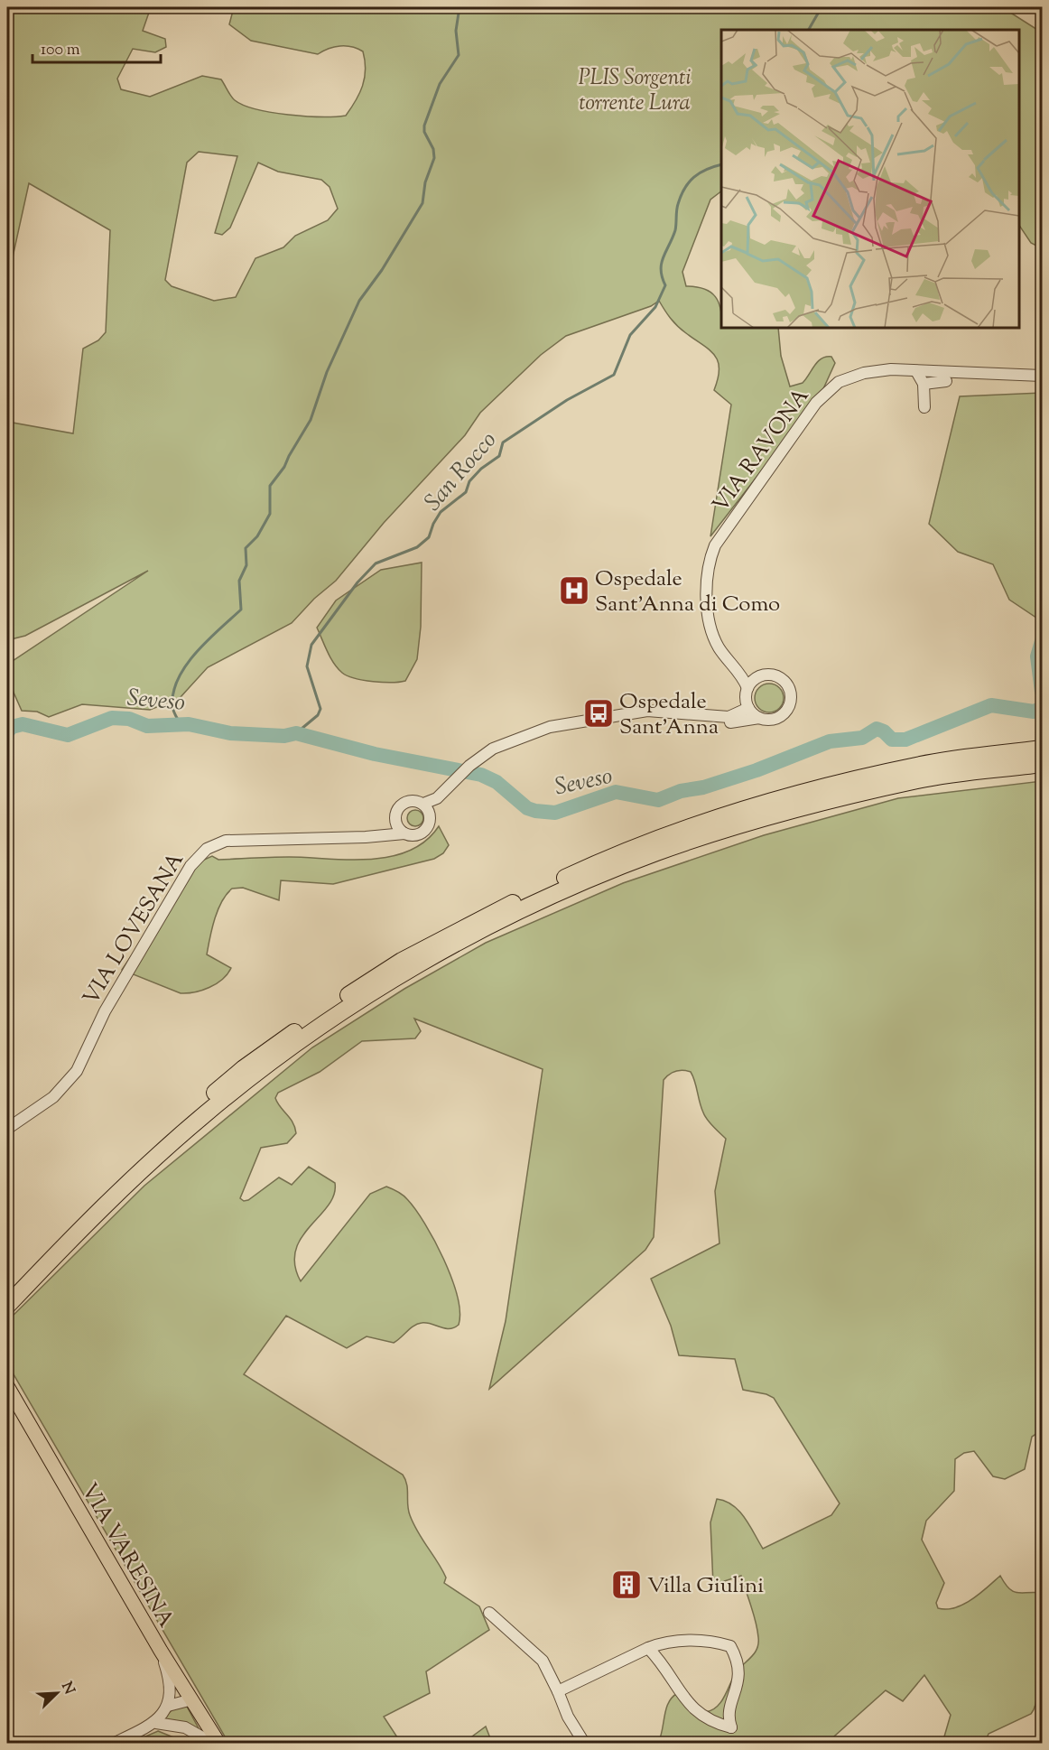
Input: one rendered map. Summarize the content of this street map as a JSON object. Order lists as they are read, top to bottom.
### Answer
{
  "streets": {
    "main road": ["VIA VARESINA"],
    "street": ["VIA RAVONA", "VIA LOVESANA"]
  },
  "water": ["San Rocco", "Seveso"],
  "parks": ["PLIS Sorgenti torrente Lura"],
  "places": {
    "hospital": ["Ospedale Sant'Anna di Como"],
    "bus stop": ["Ospedale Sant'Anna"],
    "building": ["Villa Giulini"]
  },
  "scale_bar": "100 m",
  "north": "top right"
}
